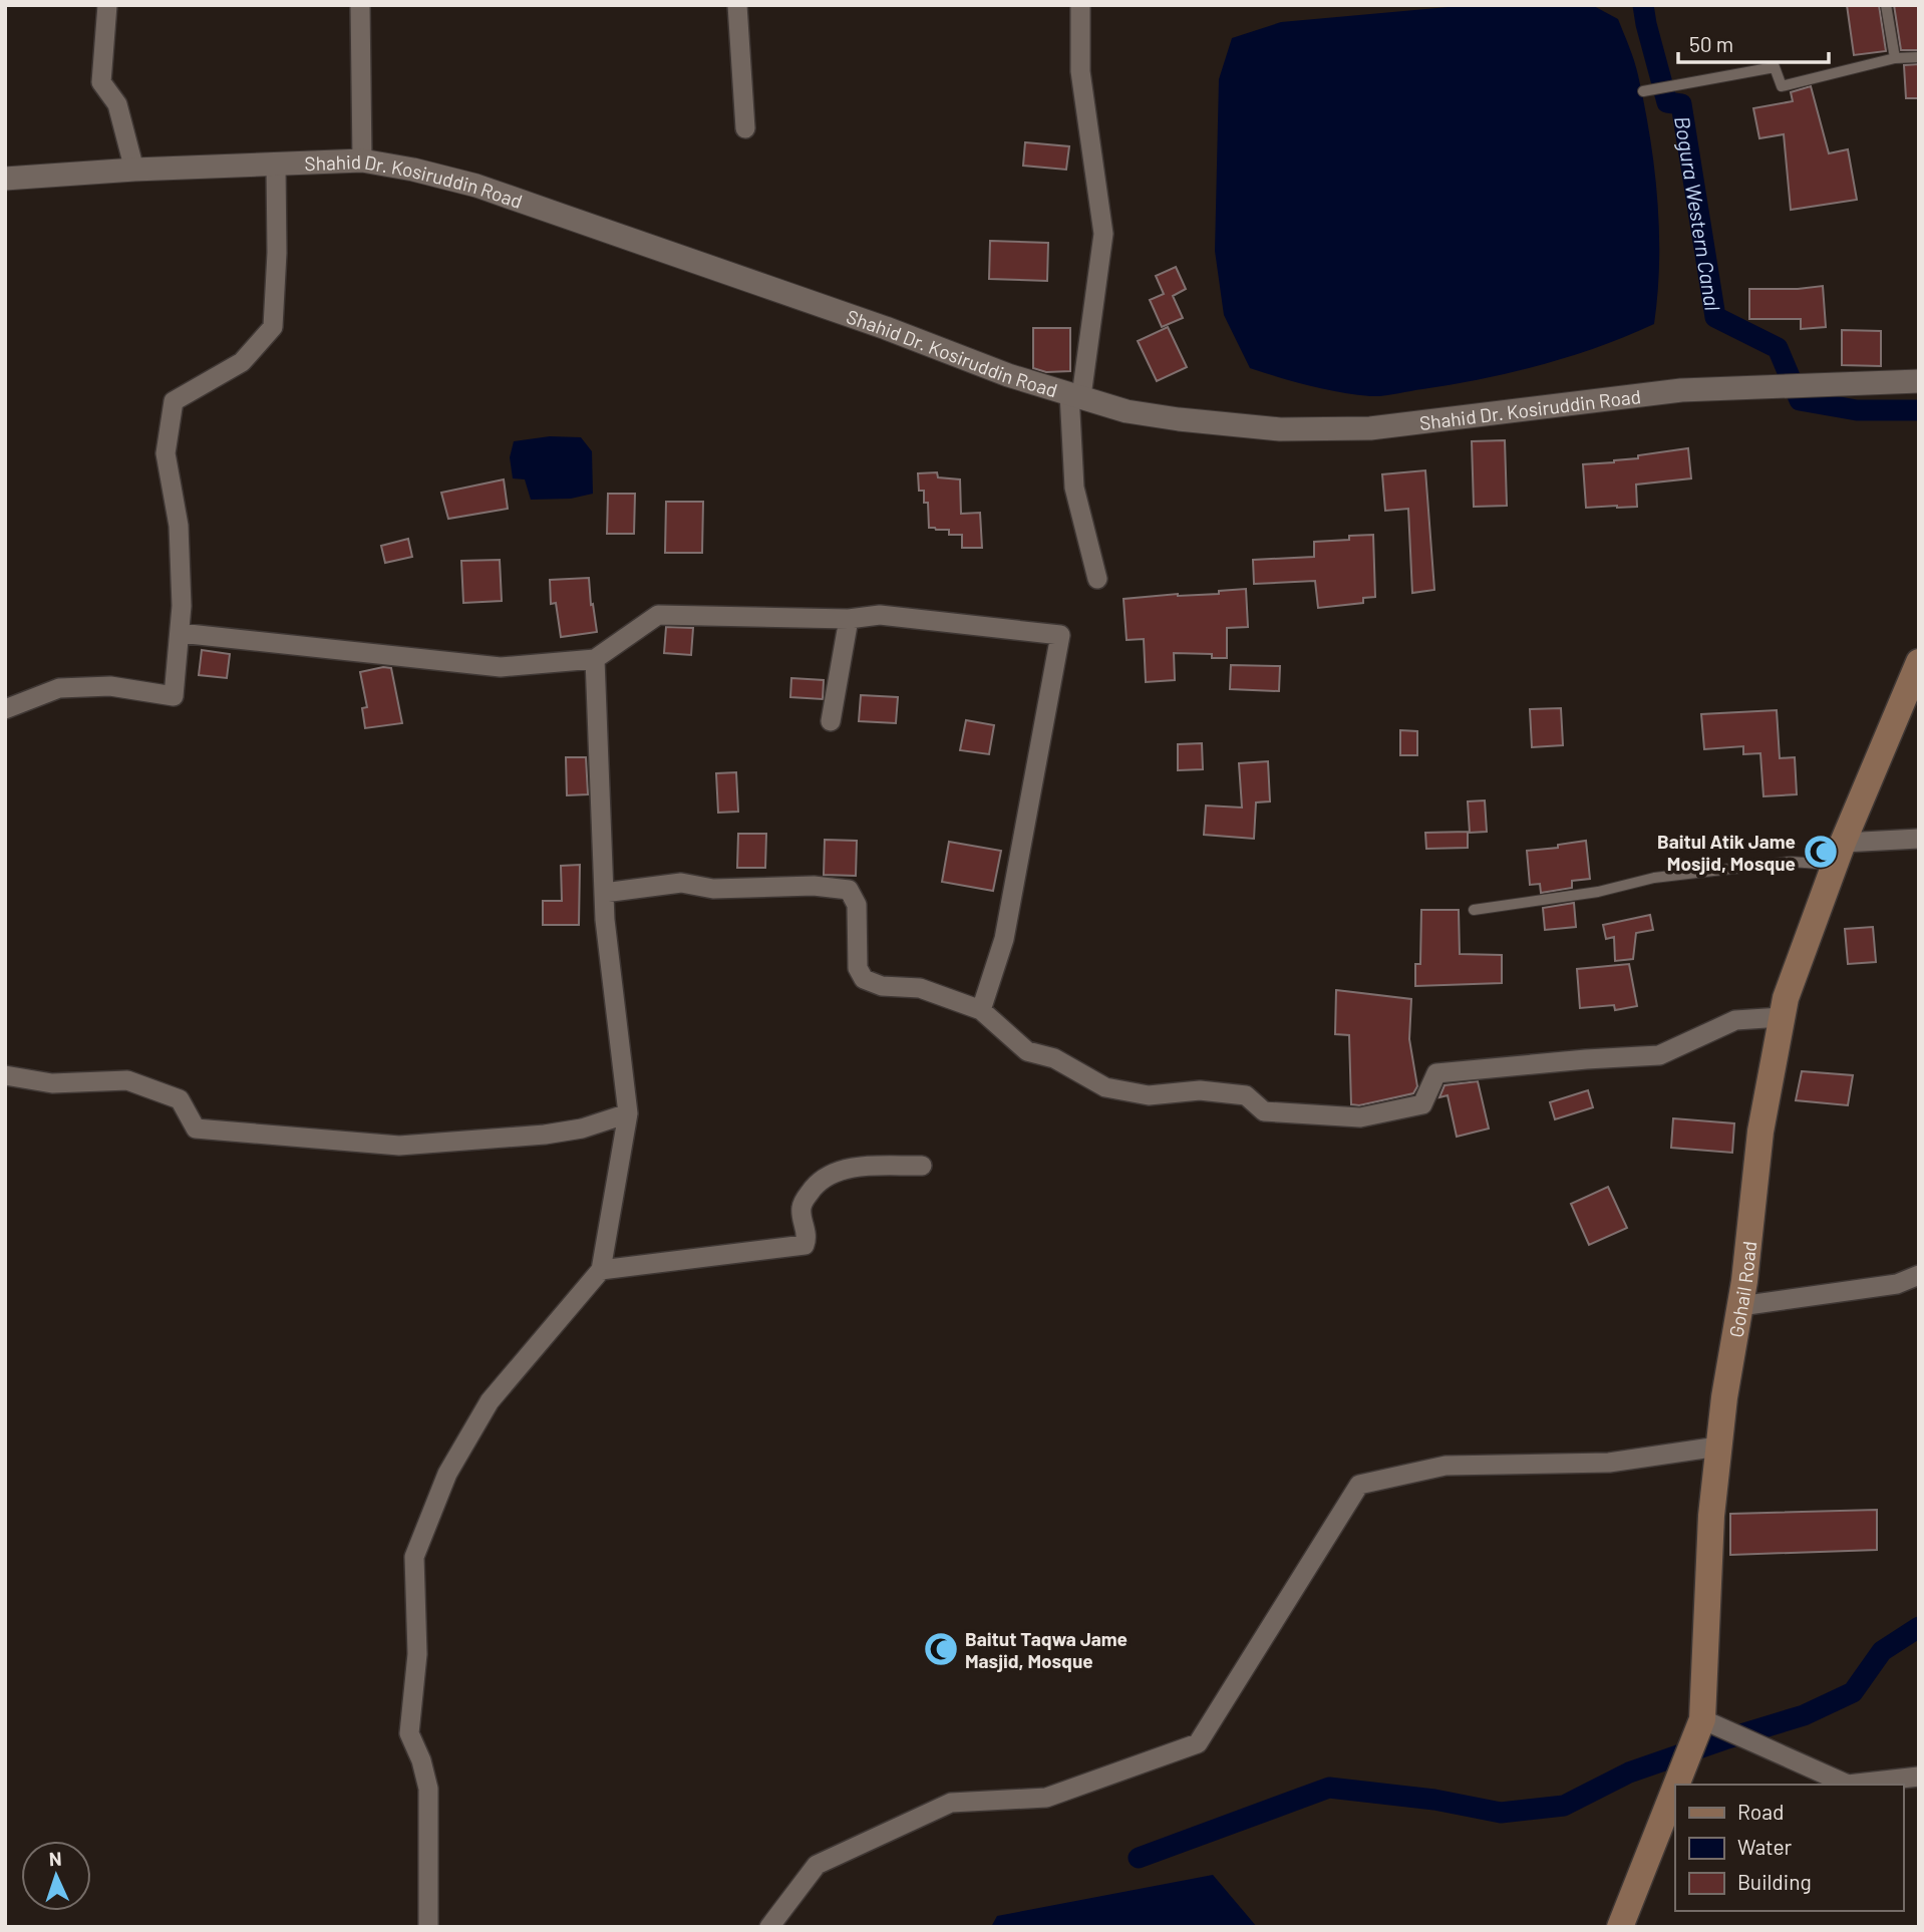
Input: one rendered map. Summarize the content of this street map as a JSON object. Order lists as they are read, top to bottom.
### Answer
{
  "streets": {
    "main road": ["Gohail Road"],
    "street": ["Shahid Dr. Kosiruddin Road"]
  },
  "water": ["Bogura Western Canal"],
  "places": {
    "mosque": ["Baitul Atik Jame Mosjid, Mosque", "Baitut Taqwa Jame Masjid, Mosque"]
  },
  "legend": ["Road", "Water", "Building"],
  "scale_bar": "50 m",
  "north": "top"
}
